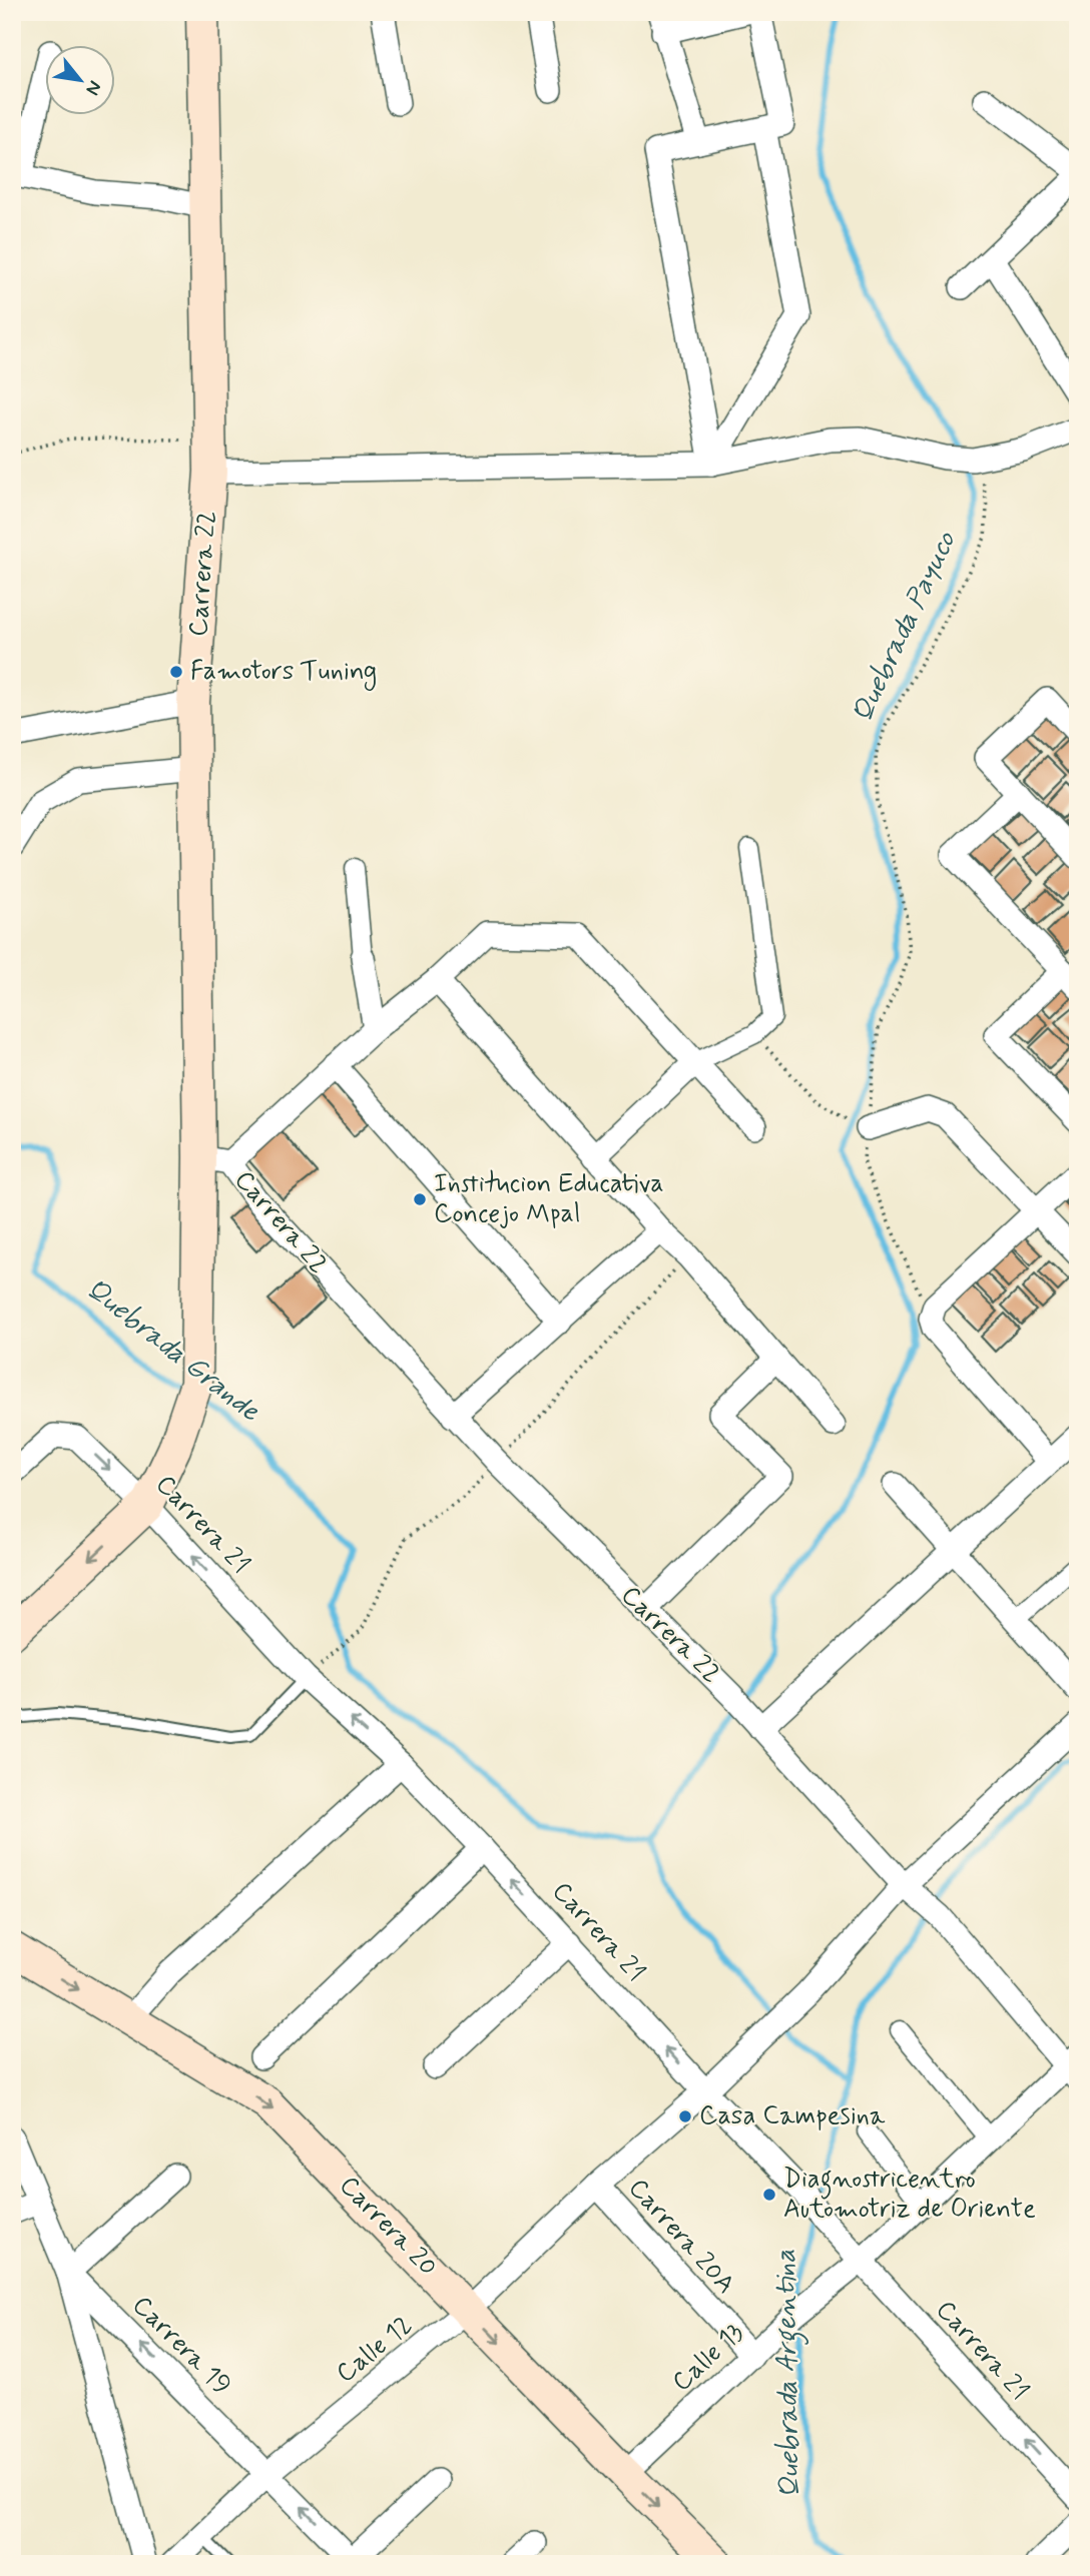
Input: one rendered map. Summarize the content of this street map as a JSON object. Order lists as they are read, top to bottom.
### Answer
{
  "streets": {
    "main road": ["Carrera 22", "Carrera 20"],
    "street": [
      "Carrera 21",
      "Carrera 20A",
      "Carrera 19",
      "Calle 12",
      "Calle 13"
    ]
  },
  "crossings": [
    ["Carrera 22", "Calle 12"],
    ["Carrera 22", "Calle 13"],
    ["Carrera 21", "Calle 12"],
    ["Carrera 21", "Calle 13"],
    ["Carrera 20", "Calle 12"],
    ["Carrera 20", "Calle 13"],
    ["Carrera 20A", "Calle 12"],
    ["Carrera 20A", "Calle 13"],
    ["Carrera 19", "Calle 12"]
  ],
  "one_way": ["Carrera 20", "Carrera 19"],
  "water": ["Quebrada Payuco", "Quebrada Grande", "Quebrada Argentina"],
  "places": [
    "Famotors Tuning",
    "Institucion Educativa Concejo Mpal",
    "Casa Campesina",
    "Diagnostricentro Automotriz de Oriente"
  ],
  "north": "bottom right"
}
